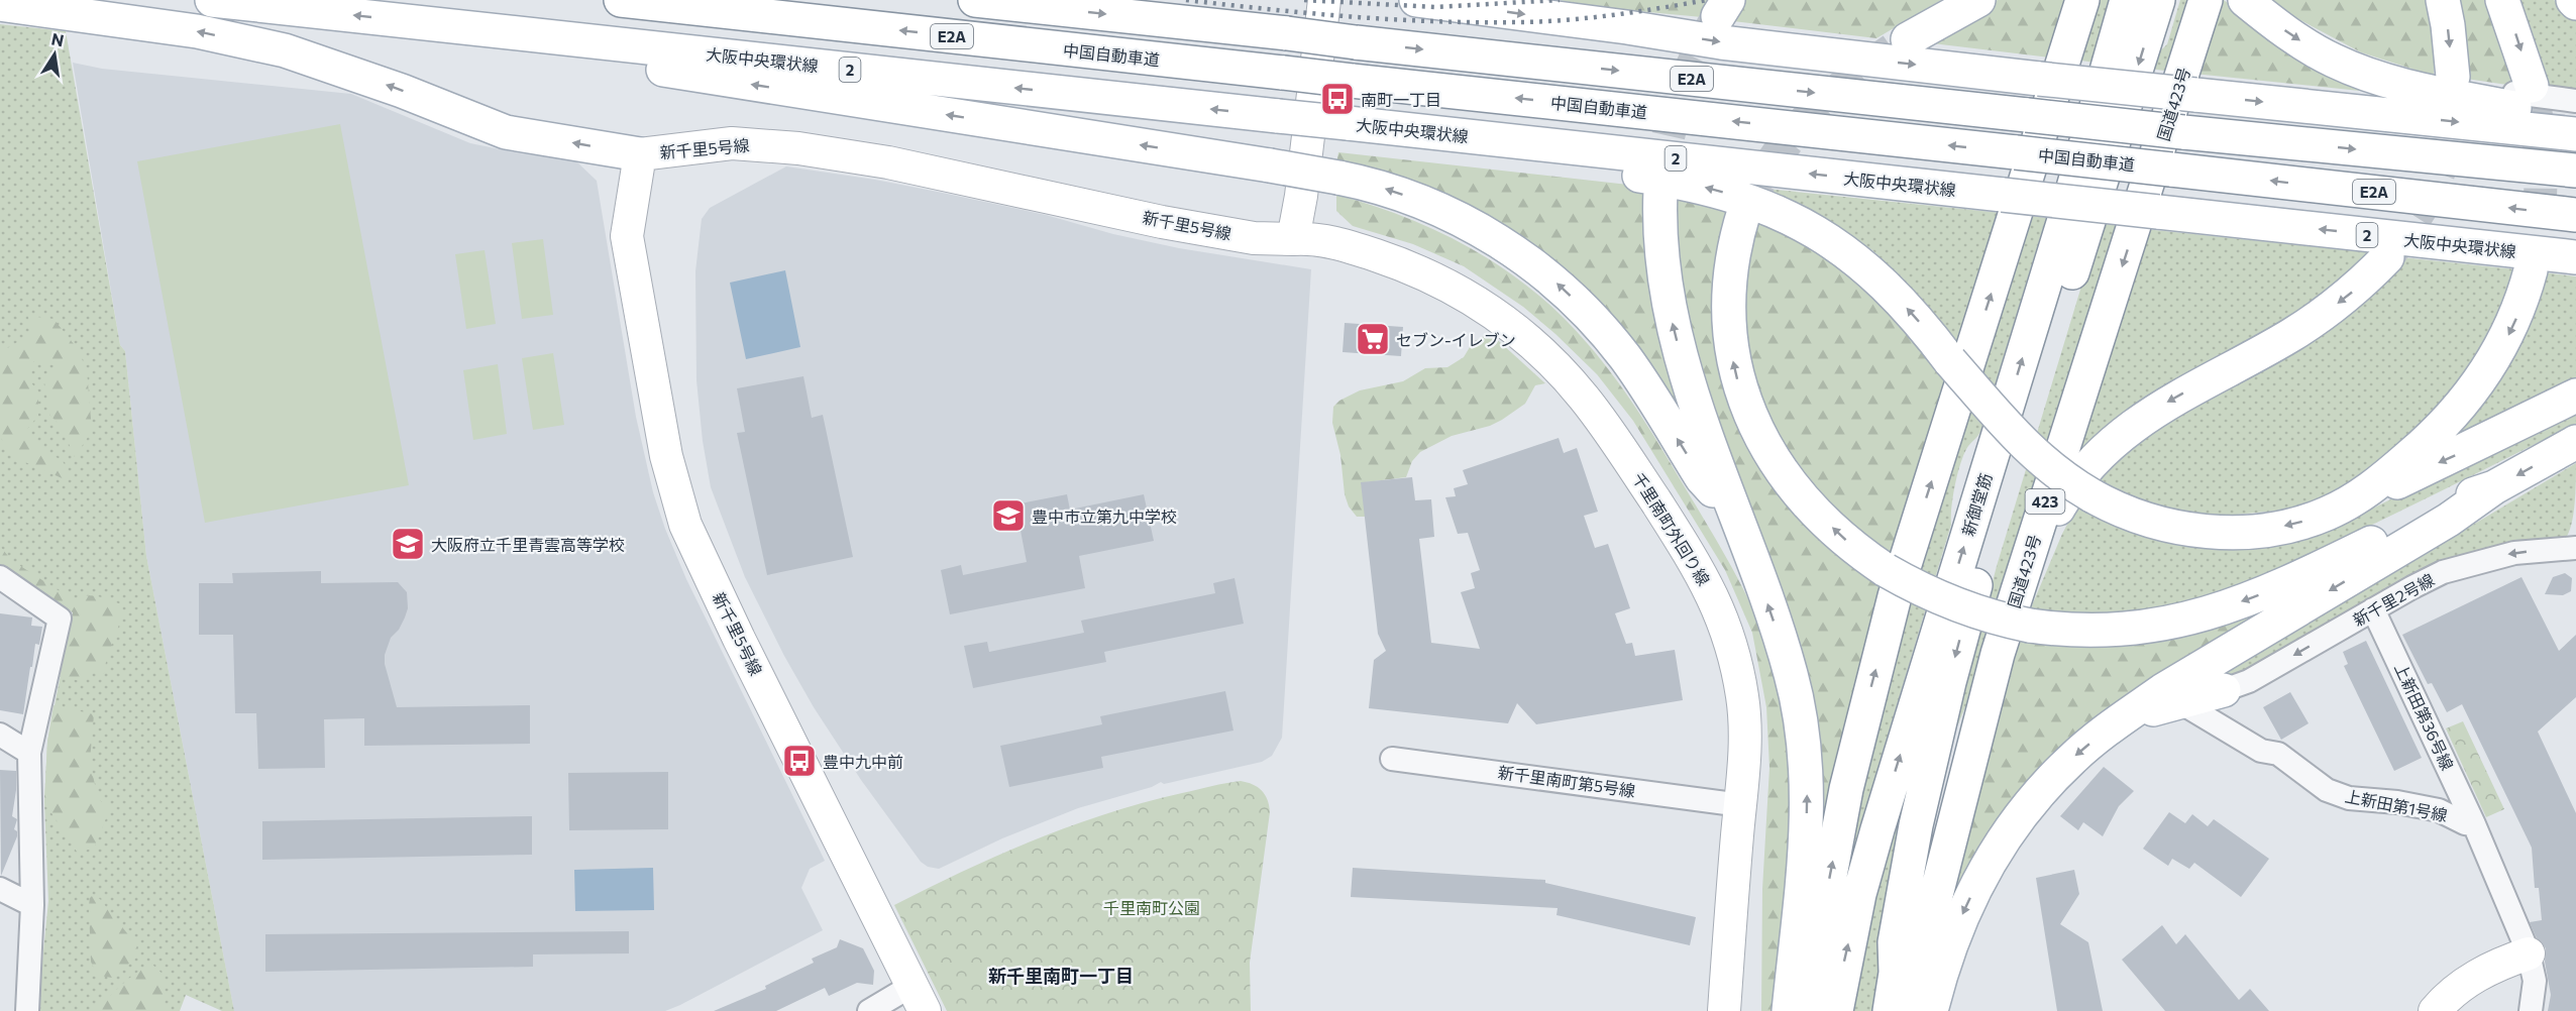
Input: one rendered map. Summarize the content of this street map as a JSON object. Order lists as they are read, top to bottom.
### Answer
{
  "streets": {
    "main road": [
      "E2A",
      "中国自動車道",
      "大阪中央環状線",
      "2",
      "国道423号",
      "423",
      "新御堂筋"
    ],
    "street": [
      "新千里5号線",
      "千里南町外回り線",
      "新千里2号線",
      "上新田第36号線",
      "新千里南町第5号線",
      "上新田第1号線"
    ]
  },
  "crossings": [
    ["新千里5号線", "千里南町外回り線"],
    ["千里南町外回り線", "新千里南町第5号線"],
    ["新千里2号線", "上新田第36号線"],
    ["上新田第36号線", "上新田第1号線"]
  ],
  "one_way": ["新千里2号線"],
  "districts": ["新千里南町一丁目"],
  "parks": ["千里南町公園"],
  "places": {
    "bus stop": ["南町一丁目", "豊中九中前"],
    "supermarket": ["セブン-イレブン"],
    "school or university": ["豊中市立第九中学校", "大阪府立千里青雲高等学校"]
  },
  "north": "top"
}
